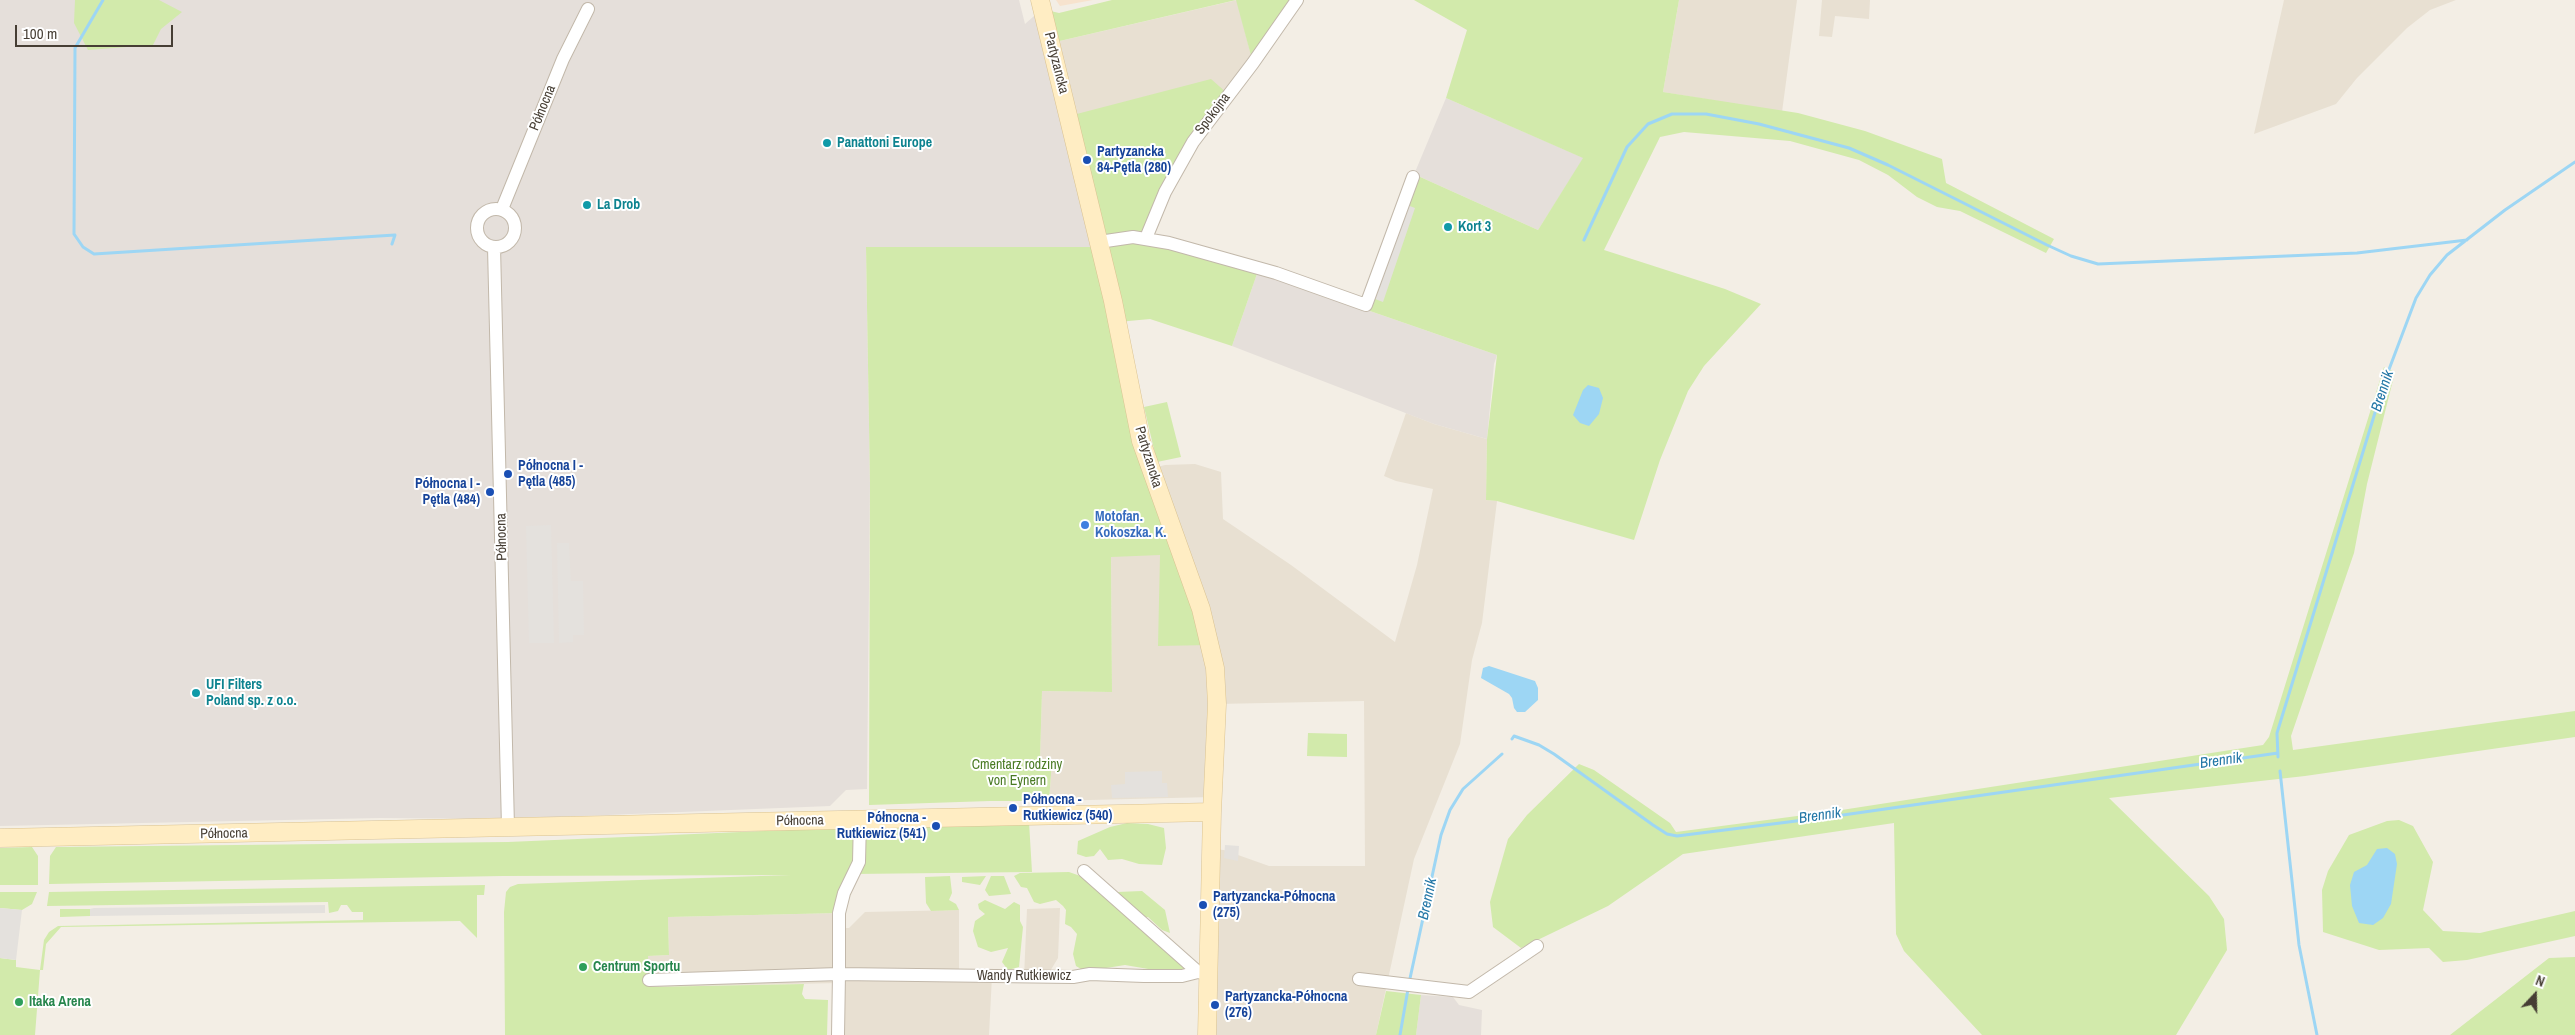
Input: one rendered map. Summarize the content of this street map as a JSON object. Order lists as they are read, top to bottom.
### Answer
{
  "streets": {
    "street": [
      "Partyzancka",
      "Północna",
      "Spokojna",
      "Wandy Rutkiewicz"
    ]
  },
  "crossings": [
    ["Partyzancka", "Północna"],
    ["Partyzancka", "Wandy Rutkiewicz"]
  ],
  "water": ["Brennik"],
  "parks": ["Cmentarz rodziny von Eynern"],
  "places": [
    "Panattoni Europe",
    "Partyzancka 84-Pętla (280)",
    "La Drob",
    "Kort 3",
    "Północna I - Pętla (485)",
    "Północna I - Pętla (484)",
    "Motofan. Kokoszka. K.",
    "UFI Filters Poland sp. z o.o.",
    "Północna - Rutkiewicz (540)",
    "Północna - Rutkiewicz (541)",
    "Partyzancka-Północna (275)",
    "Centrum Sportu",
    "Itaka Arena",
    "Partyzancka-Północna (276)"
  ],
  "scale_bar": "100 m",
  "north": "top"
}
